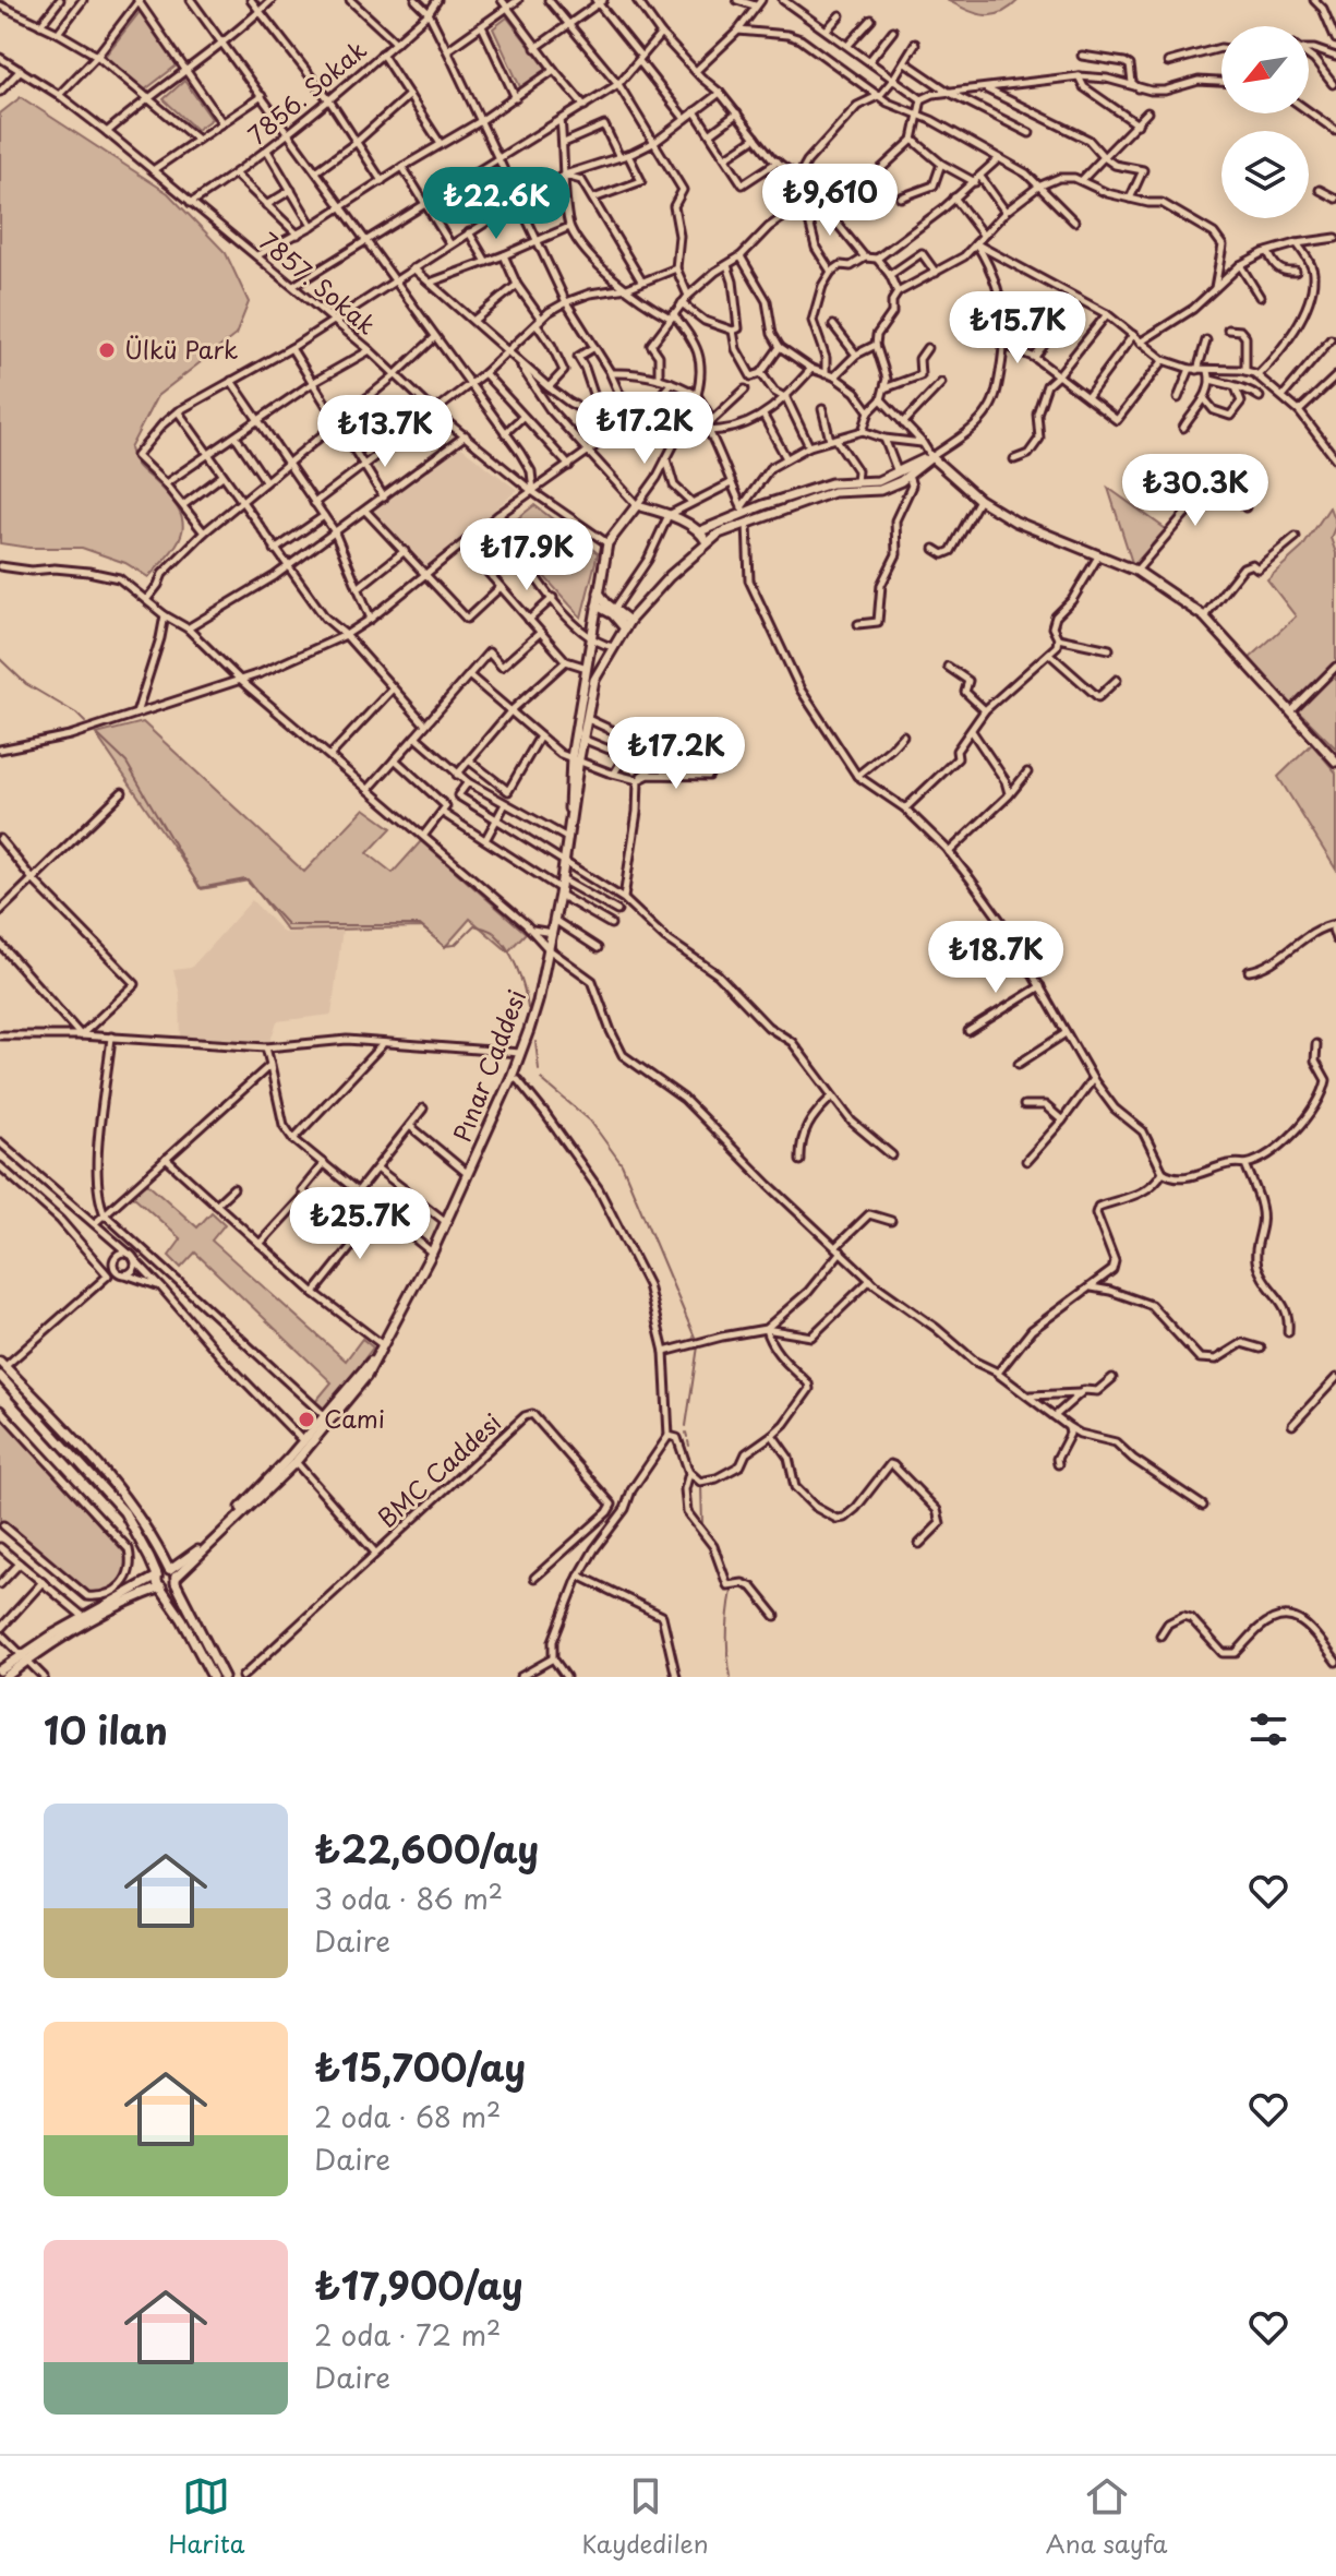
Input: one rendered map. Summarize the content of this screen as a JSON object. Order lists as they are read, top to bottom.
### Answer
{
  "streets": {
    "main road": ["Pınar Caddesi"],
    "street": ["7856. Sokak", "7857. Sokak", "BMC Caddesi"]
  },
  "crossings": [
    ["7856. Sokak", "7857. Sokak"],
    ["7857. Sokak", "Pınar Caddesi"]
  ],
  "places": ["Ülkü Park", "Cami"],
  "north": "bottom left",
  "page": {
    "price": [
      "₺9,610",
      "₺22.6K",
      "₺15.7K",
      "₺17.2K",
      "₺13.7K",
      "₺30.3K",
      "₺17.9K",
      "₺17.2K",
      "₺18.7K",
      "₺25.7K"
    ],
    "heading": "10 ilan",
    "list": [
      {
        "name": "₺22,600/ay",
        "note": "3 oda · 86 m² · Daire"
      },
      {
        "name": "₺15,700/ay",
        "note": "2 oda · 68 m² · Daire"
      },
      {
        "name": "₺17,900/ay",
        "note": "2 oda · 72 m² · Daire"
      }
    ],
    "tabs": ["Harita", "Kaydedilen", "Ana sayfa"]
  }
}
